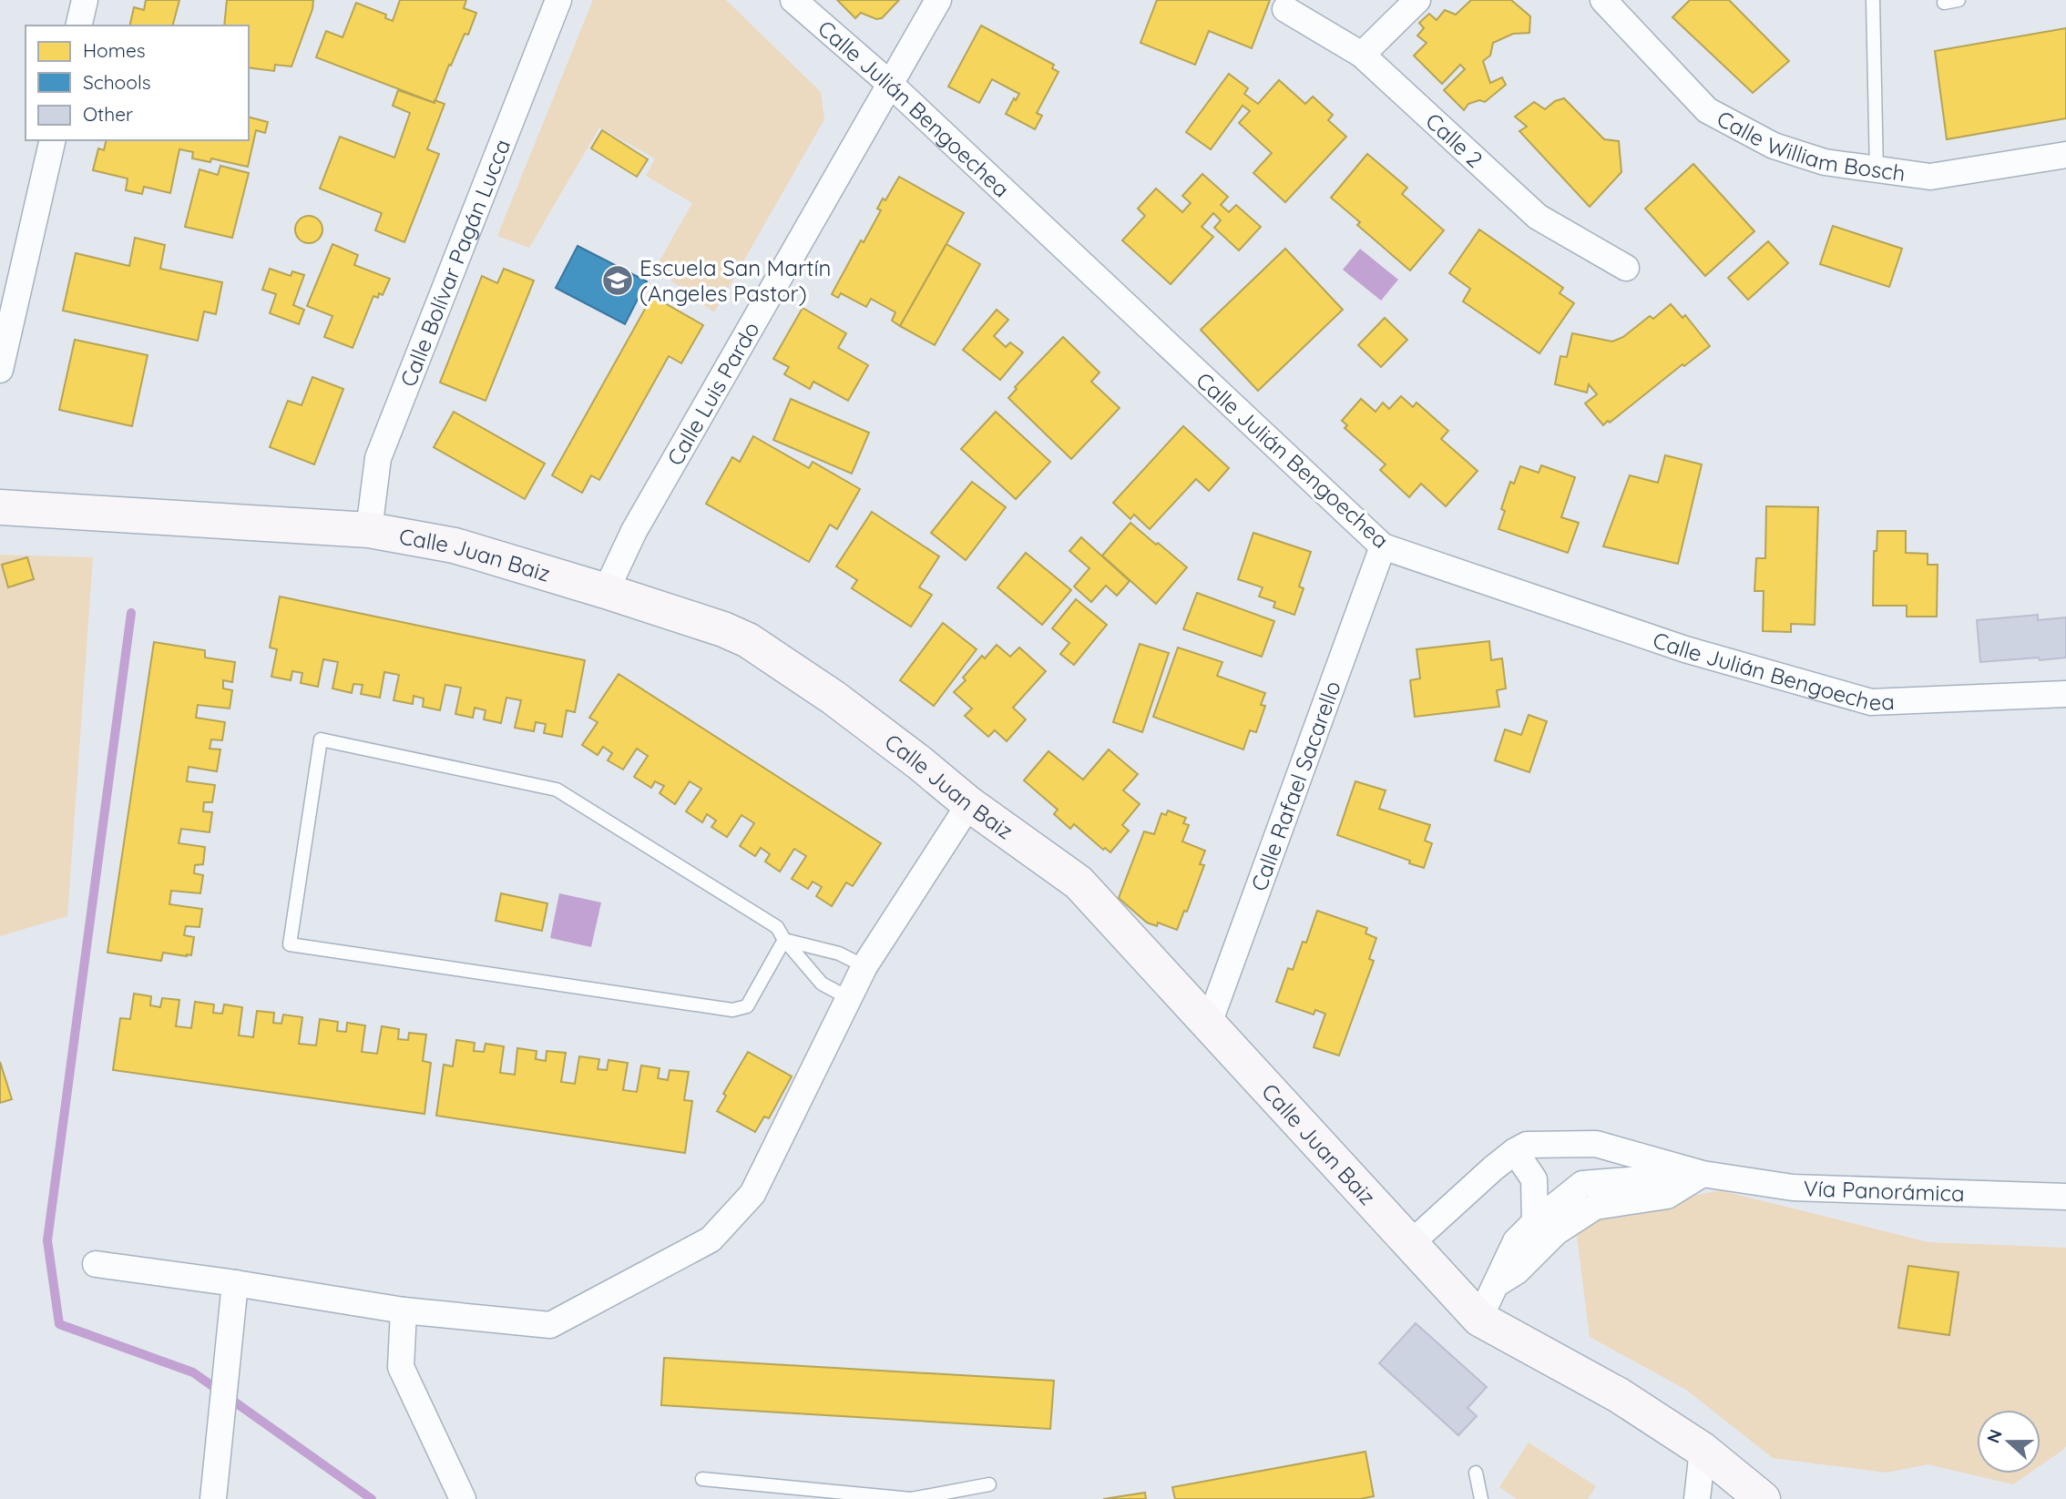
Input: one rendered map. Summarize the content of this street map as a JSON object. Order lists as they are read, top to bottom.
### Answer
{
  "streets": {
    "street": [
      "Calle Julián Bengoechea",
      "Calle 2",
      "Calle William Bosch",
      "Calle Bolívar Pagán Lucca",
      "Calle Luis Pardo",
      "Calle Juan Baiz",
      "Calle Rafael Sacarello",
      "Vía Panorámica"
    ]
  },
  "crossings": [
    ["Calle Julián Bengoechea", "Calle Luis Pardo"],
    ["Calle Julián Bengoechea", "Calle Rafael Sacarello"],
    ["Calle Bolívar Pagán Lucca", "Calle Juan Baiz"],
    ["Calle Luis Pardo", "Calle Juan Baiz"],
    ["Calle Juan Baiz", "Calle Rafael Sacarello"],
    ["Calle Juan Baiz", "Vía Panorámica"]
  ],
  "places": {
    "school or university": ["Escuela San Martín (Angeles Pastor)"]
  },
  "legend": ["Homes", "Schools", "Other"],
  "north": "left"
}
